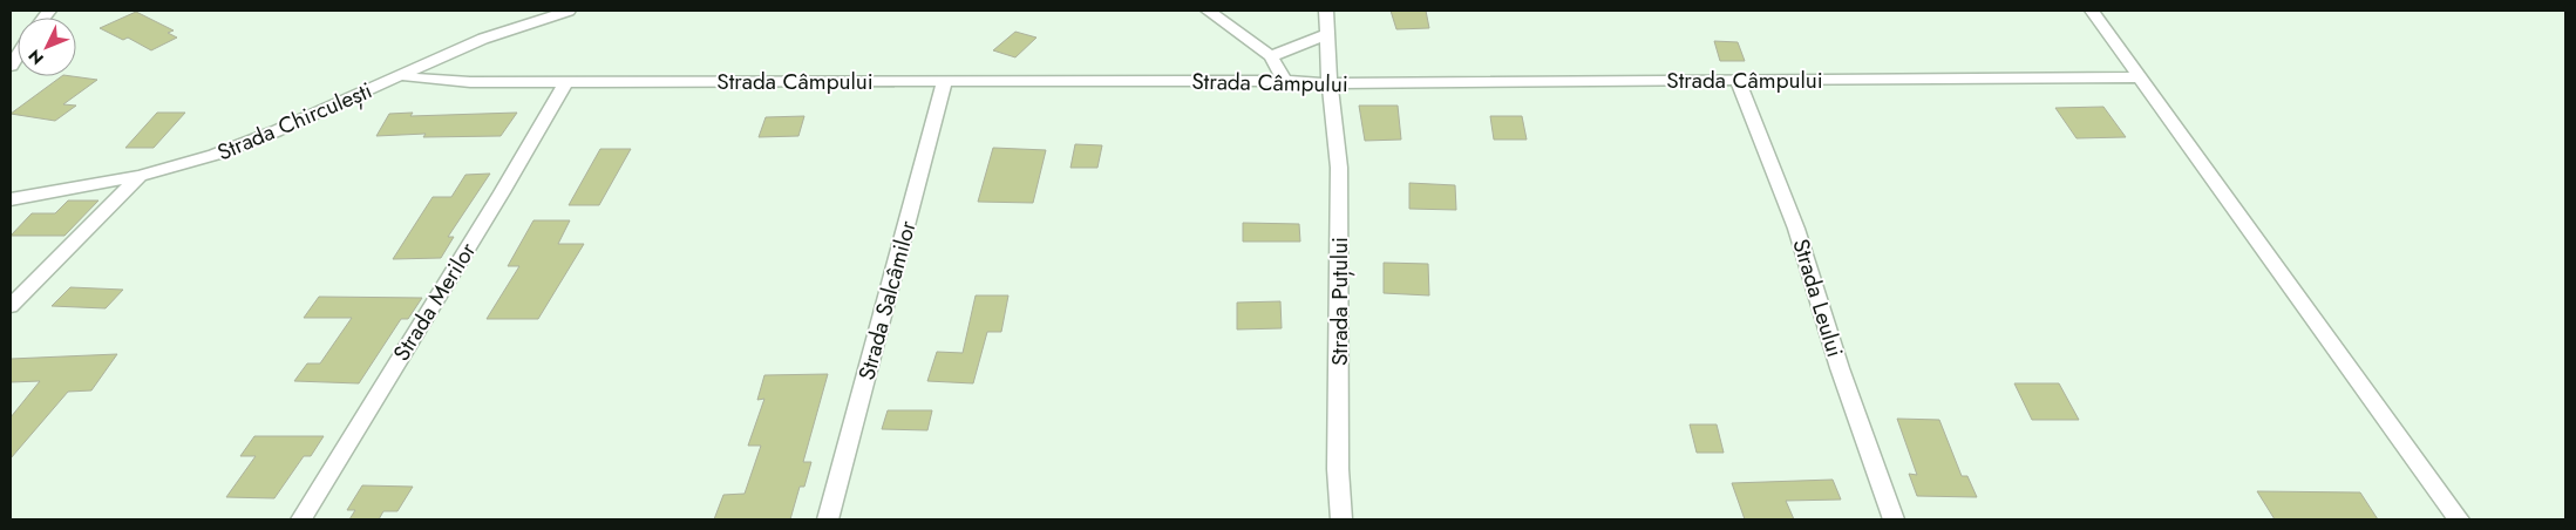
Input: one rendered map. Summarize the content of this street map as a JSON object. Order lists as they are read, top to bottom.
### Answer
{
  "streets": {
    "street": [
      "Strada Câmpului",
      "Strada Chirculești",
      "Strada Leului",
      "Strada Salcâmilor",
      "Strada Merilor",
      "Strada Puțului"
    ]
  },
  "crossings": [
    ["Strada Câmpului", "Strada Chirculești"],
    ["Strada Câmpului", "Strada Leului"],
    ["Strada Câmpului", "Strada Salcâmilor"],
    ["Strada Câmpului", "Strada Merilor"],
    ["Strada Câmpului", "Strada Puțului"]
  ],
  "north": "bottom left"
}
